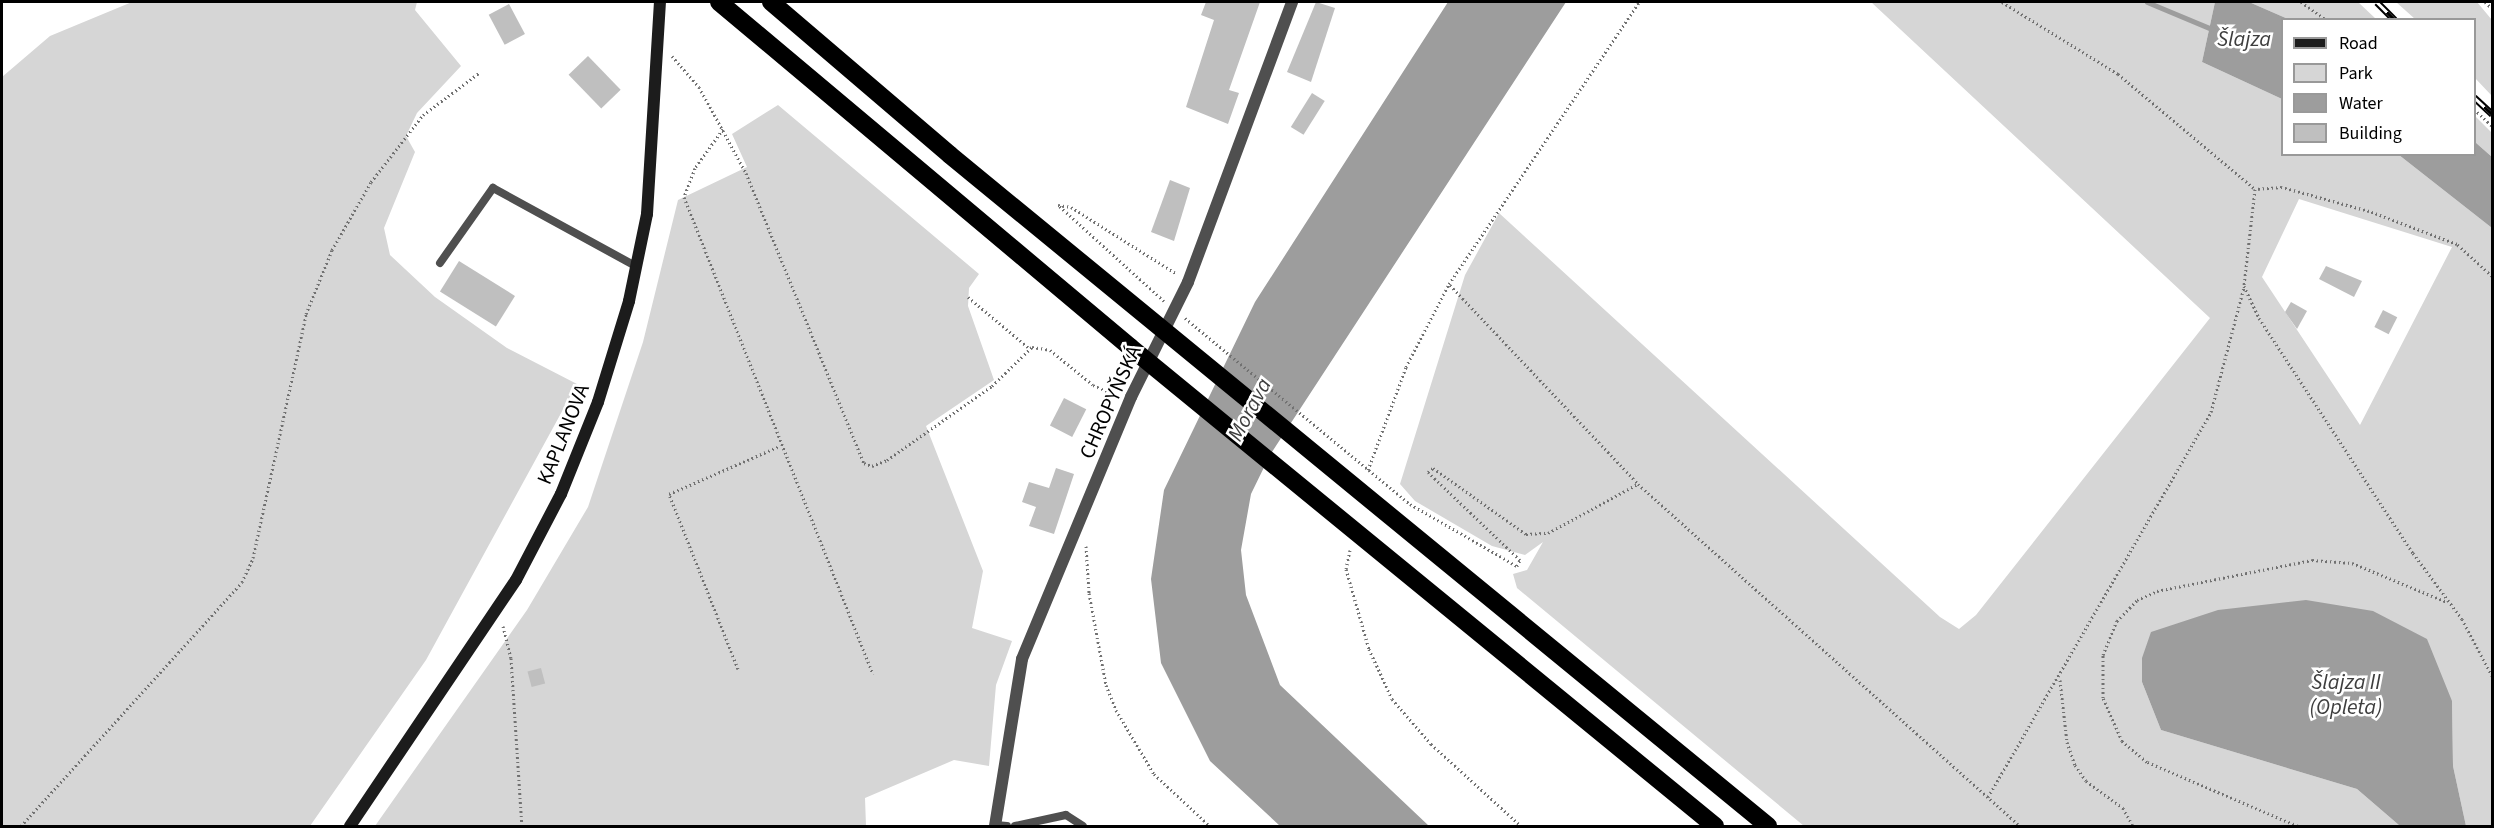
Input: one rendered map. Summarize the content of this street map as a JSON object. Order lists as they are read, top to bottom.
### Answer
{
  "streets": {
    "main road": ["KAPLANOVA"],
    "street": ["CHROPYŇSKÁ"]
  },
  "water": ["Šlajza", "Morava", "Šlajza II (Opleta)"],
  "legend": [
    "Road",
    "Park",
    "Water",
    "Building"
  ]
}
